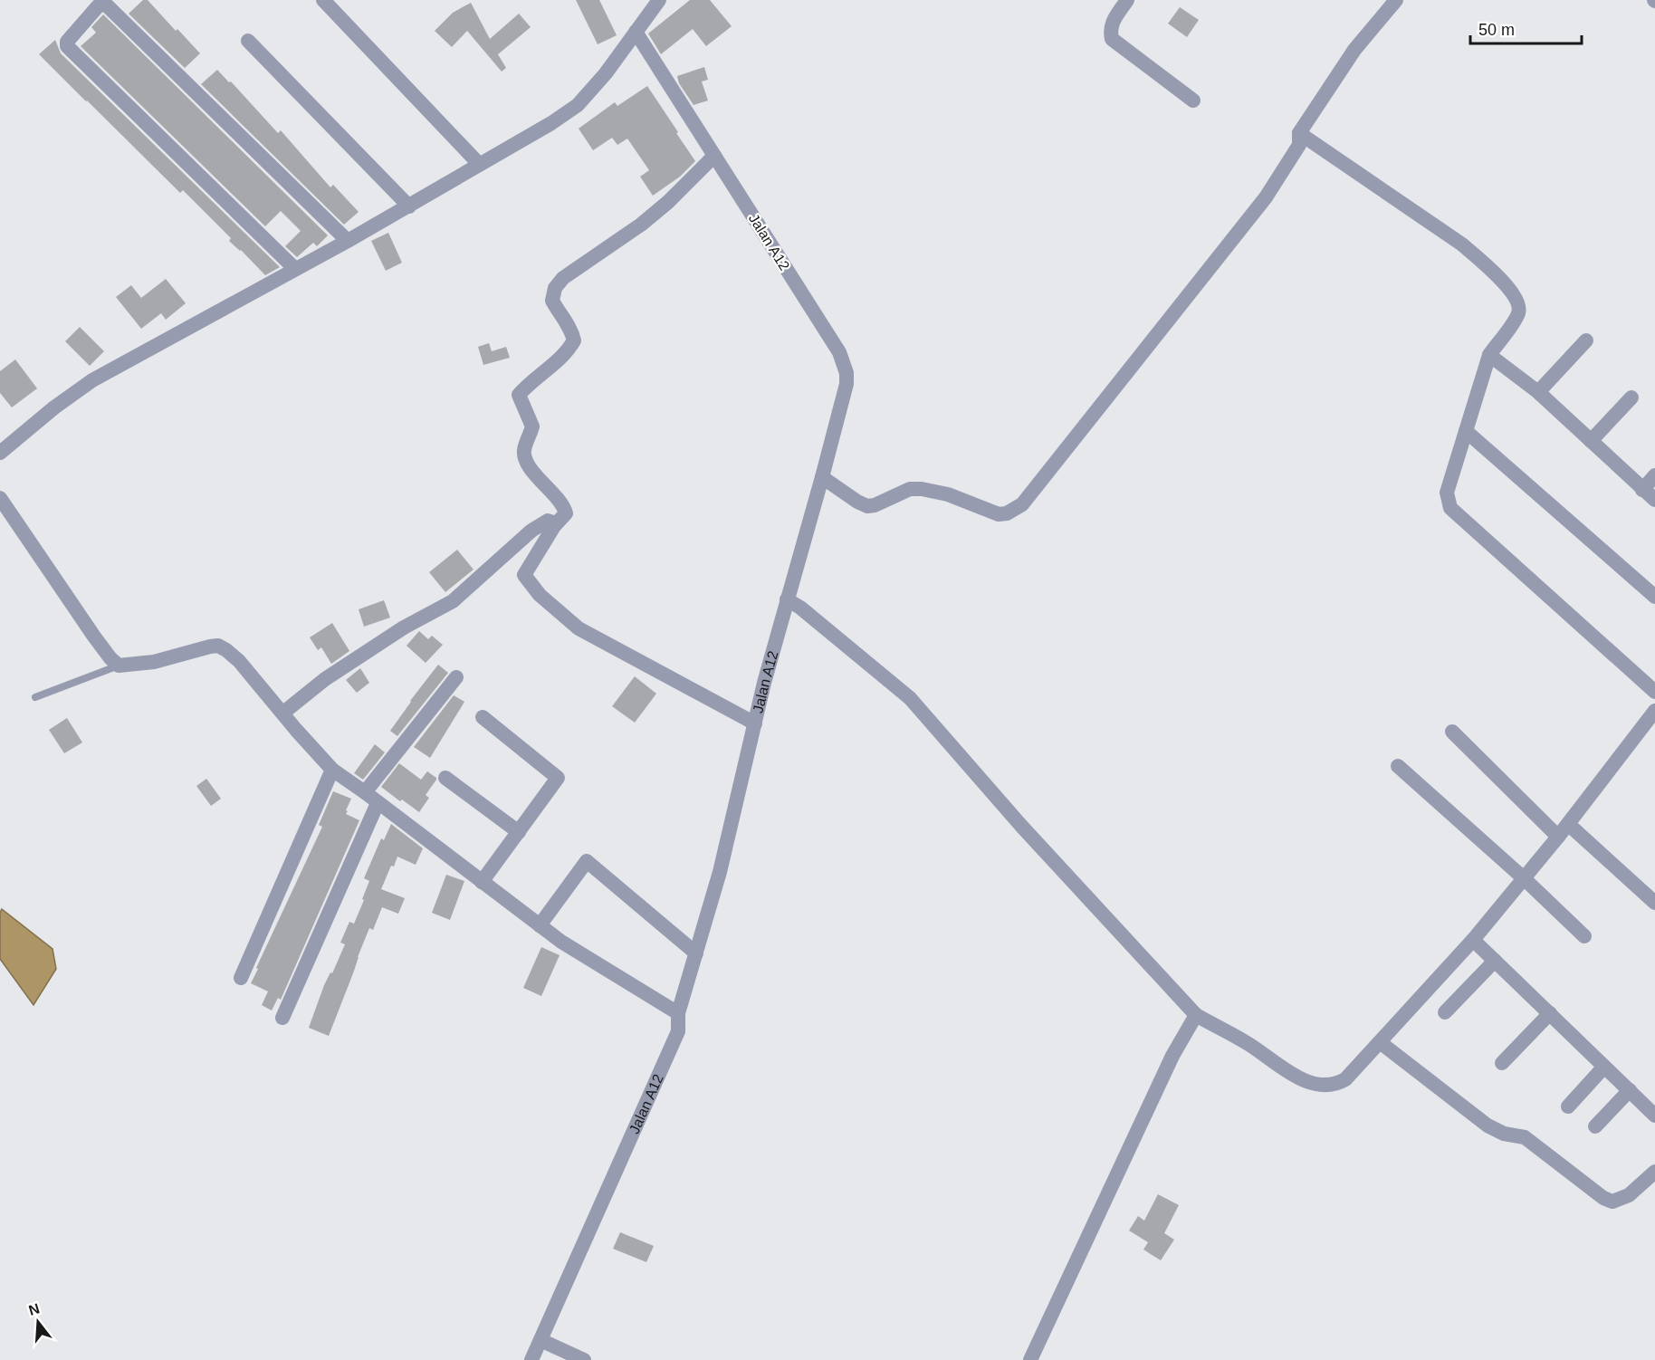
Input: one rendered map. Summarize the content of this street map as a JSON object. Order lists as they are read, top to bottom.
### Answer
{
  "streets": {
    "street": ["Jalan A12"]
  },
  "scale_bar": "50 m",
  "north": "top"
}
